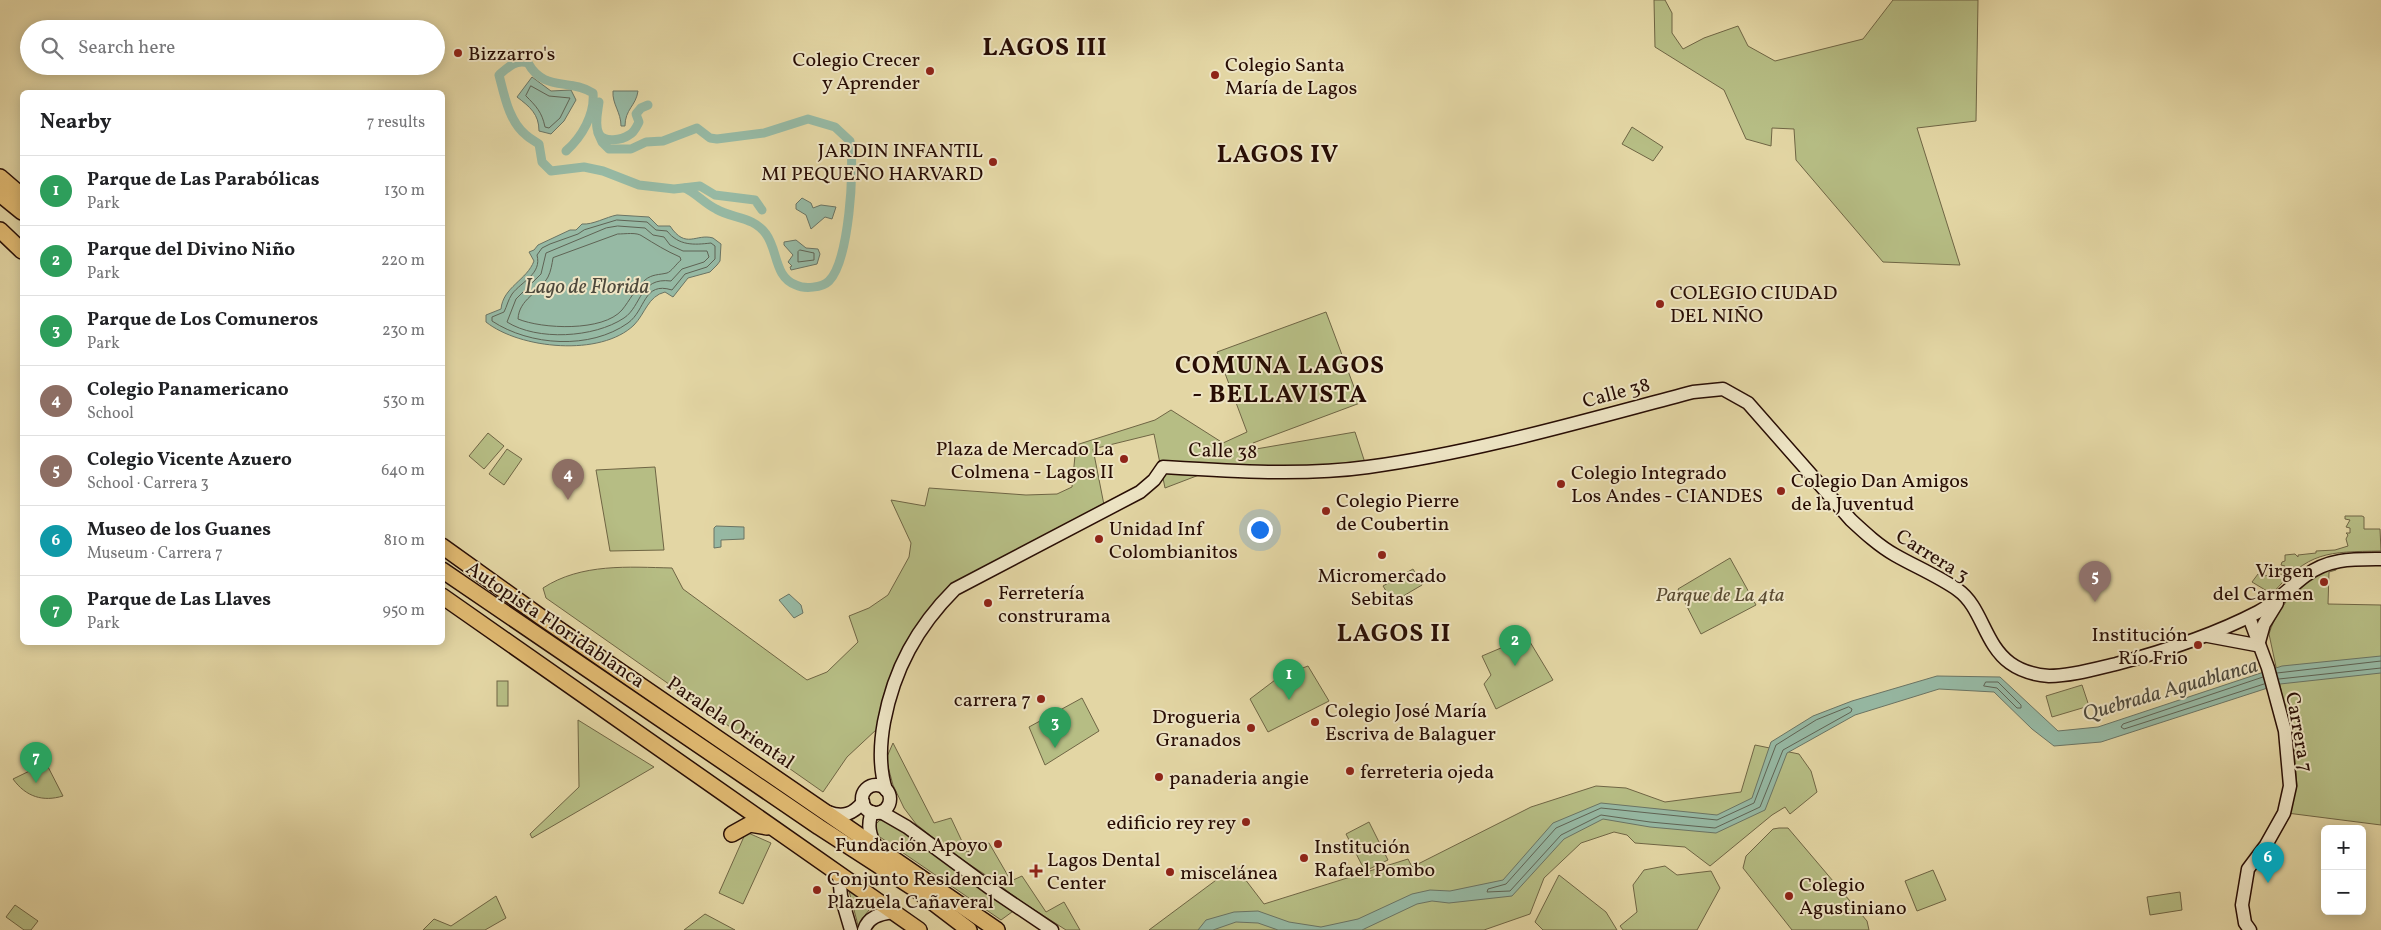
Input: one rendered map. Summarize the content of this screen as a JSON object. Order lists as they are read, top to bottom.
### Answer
{
  "streets": {
    "highway": ["Autopista Floridablanca", "Paralela Oriental"],
    "main road": ["Calle 38", "Carrera 3", "Carrera 7"]
  },
  "crossings": [
    ["Calle 38", "Carrera 3"],
    ["Carrera 3", "Carrera 7"]
  ],
  "districts": [
    "LAGOS III",
    "LAGOS IV",
    "COMUNA LAGOS - BELLAVISTA",
    "LAGOS II"
  ],
  "water": ["Lago de Florida", "Quebrada Aguablanca"],
  "parks": ["Parque de La 4ta"],
  "places": {
    "other": [
      "Bizzarro's",
      "Colegio Crecer y Aprender",
      "Colegio Santa María de Lagos",
      "JARDIN INFANTIL MI PEQUEÑO HARVARD",
      "COLEGIO CIUDAD DEL NIÑO",
      "Plaza de Mercado La Colmena - Lagos II",
      "Colegio Integrado Los Andes - CIANDES",
      "Colegio Dan Amigos de la Juventud",
      "Colegio Pierre de Coubertin",
      "Unidad Inf Colombianitos",
      "Micromercado Sebitas",
      "Virgen del Carmen",
      "Ferretería construrama",
      "Institución Río Frio",
      "carrera 7",
      "Colegio José María Escriva de Balaguer",
      "Drogueria Granados",
      "ferreteria ojeda",
      "panaderia angie",
      "edificio rey rey",
      "Fundación Apoyo",
      "Institución Rafael Pombo",
      "miscelánea",
      "Conjunto Residencial Plazuela Cañaveral",
      "Colegio Agustiniano"
    ],
    "health": ["Lagos Dental Center"]
  },
  "page": {
    "search": "Search here",
    "heading": ["Nearby", "7 results"],
    "list": [
      {
        "mark": "1",
        "name": "Parque de Las Parabólicas",
        "note": "Park",
        "value": "130 m"
      },
      {
        "mark": "2",
        "name": "Parque del Divino Niño",
        "note": "Park",
        "value": "220 m"
      },
      {
        "mark": "3",
        "name": "Parque de Los Comuneros",
        "note": "Park",
        "value": "230 m"
      },
      {
        "mark": "4",
        "name": "Colegio Panamericano",
        "note": "School",
        "value": "530 m"
      },
      {
        "mark": "5",
        "name": "Colegio Vicente Azuero",
        "note": "School · Carrera 3",
        "value": "640 m"
      },
      {
        "mark": "6",
        "name": "Museo de los Guanes",
        "note": "Museum · Carrera 7",
        "value": "810 m"
      },
      {
        "mark": "7",
        "name": "Parque de Las Llaves",
        "note": "Park",
        "value": "950 m"
      }
    ],
    "pins": [
      "4",
      "5",
      "2",
      "1",
      "3",
      "7",
      "6"
    ],
    "map_buttons": ["+", "−"]
  }
}
